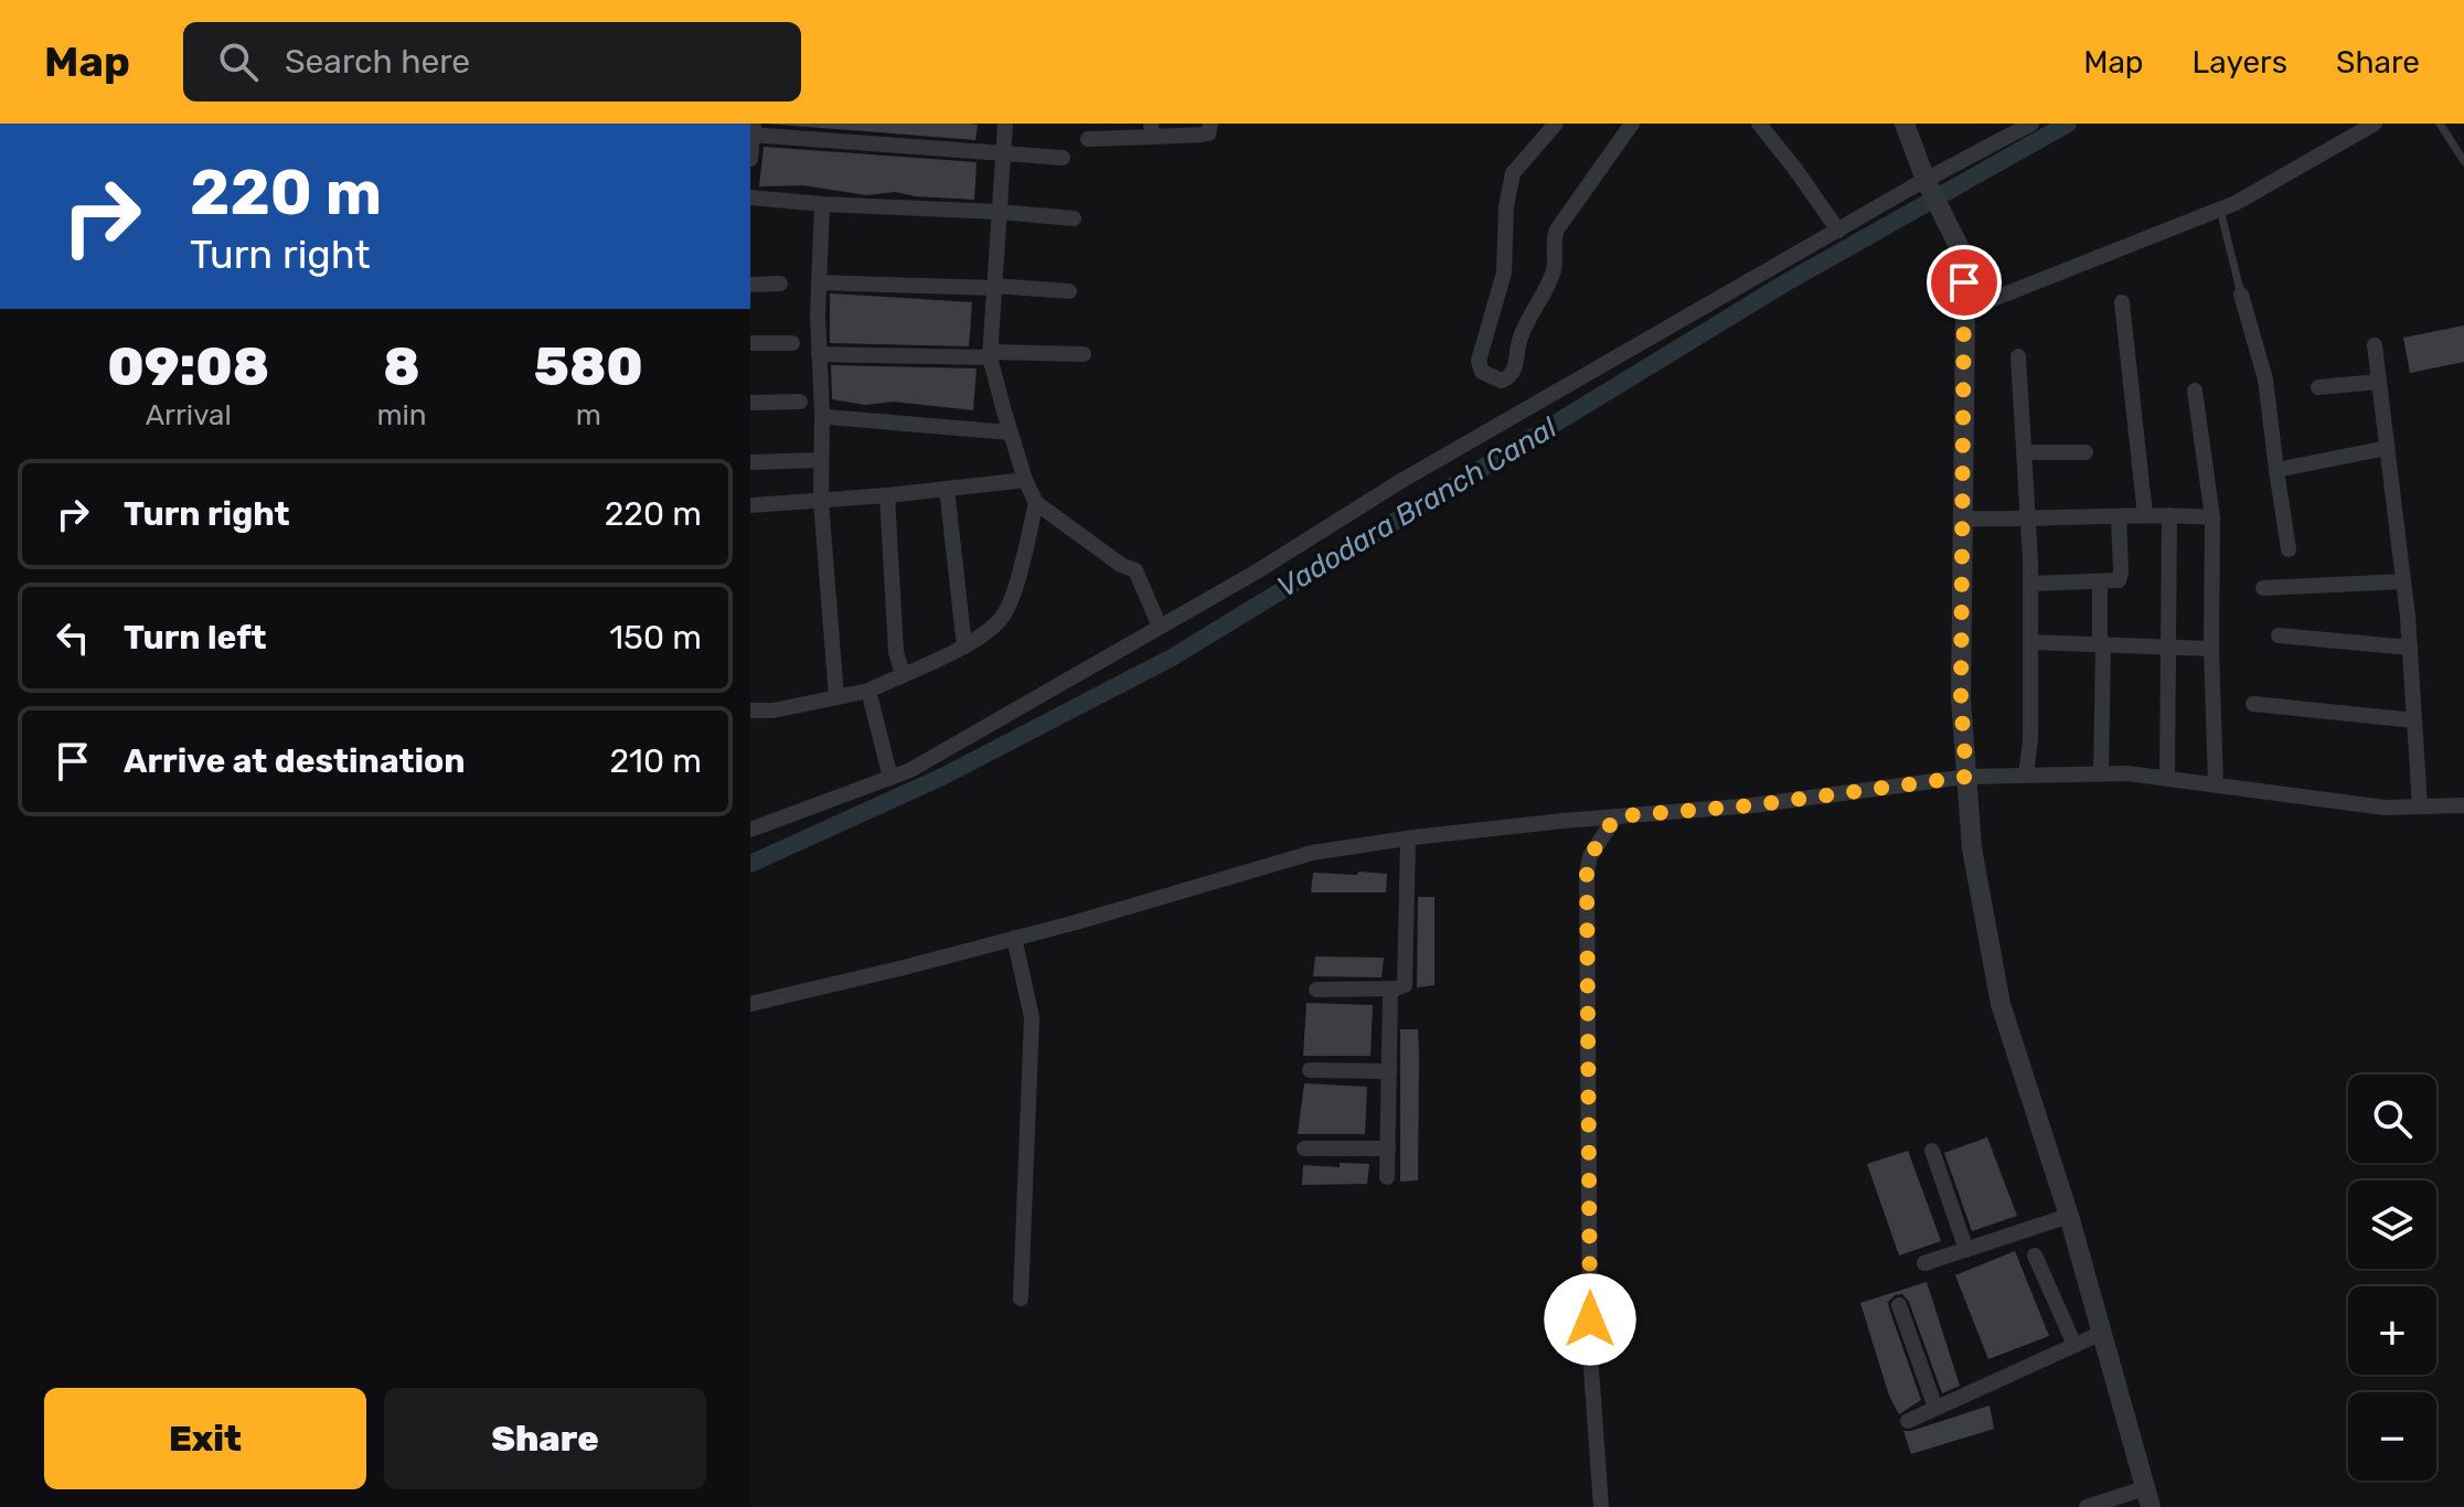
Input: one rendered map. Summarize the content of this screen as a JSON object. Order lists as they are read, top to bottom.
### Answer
{
  "water": ["Vadodara Branch Canal"],
  "page": {
    "header": "Map",
    "search": "Search here",
    "nav": ["Map", "Layers", "Share"],
    "turn": ["220 m", "Turn right"],
    "eta": [
      "09:08",
      "Arrival",
      "8",
      "min",
      "580",
      "m"
    ],
    "list": [
      {
        "name": "Turn right",
        "value": "220 m"
      },
      {
        "name": "Turn left",
        "value": "150 m"
      },
      {
        "name": "Arrive at destination",
        "value": "210 m"
      }
    ],
    "map_buttons": ["+", "−"],
    "buttons": ["Exit", "Share"]
  }
}
